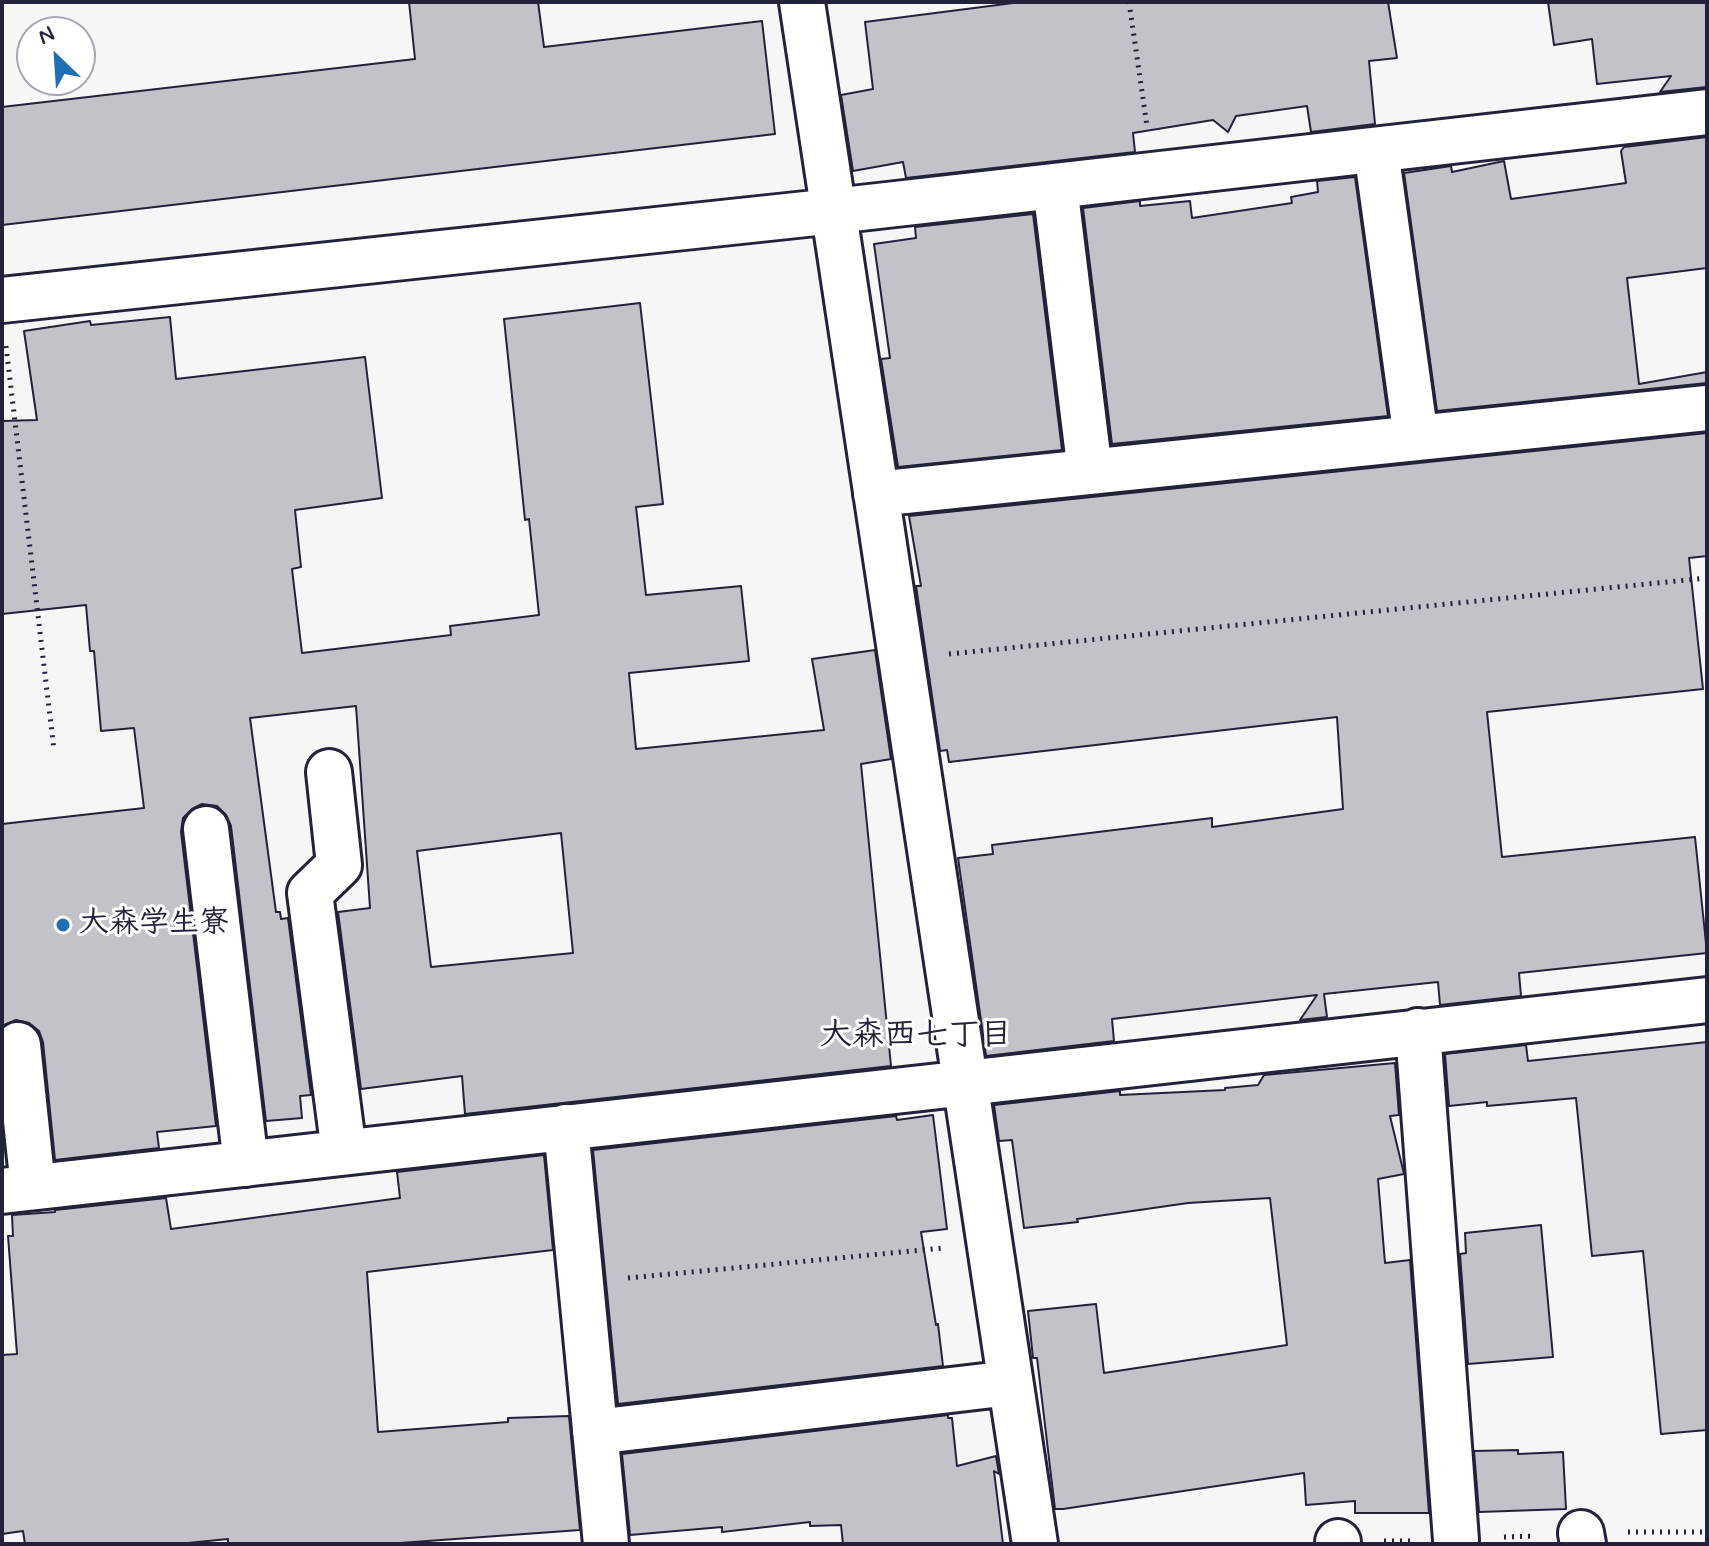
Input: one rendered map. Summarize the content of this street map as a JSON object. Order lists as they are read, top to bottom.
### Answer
{
  "districts": ["大森西七丁目"],
  "places": ["大森学生寮"],
  "north": "top left"
}
